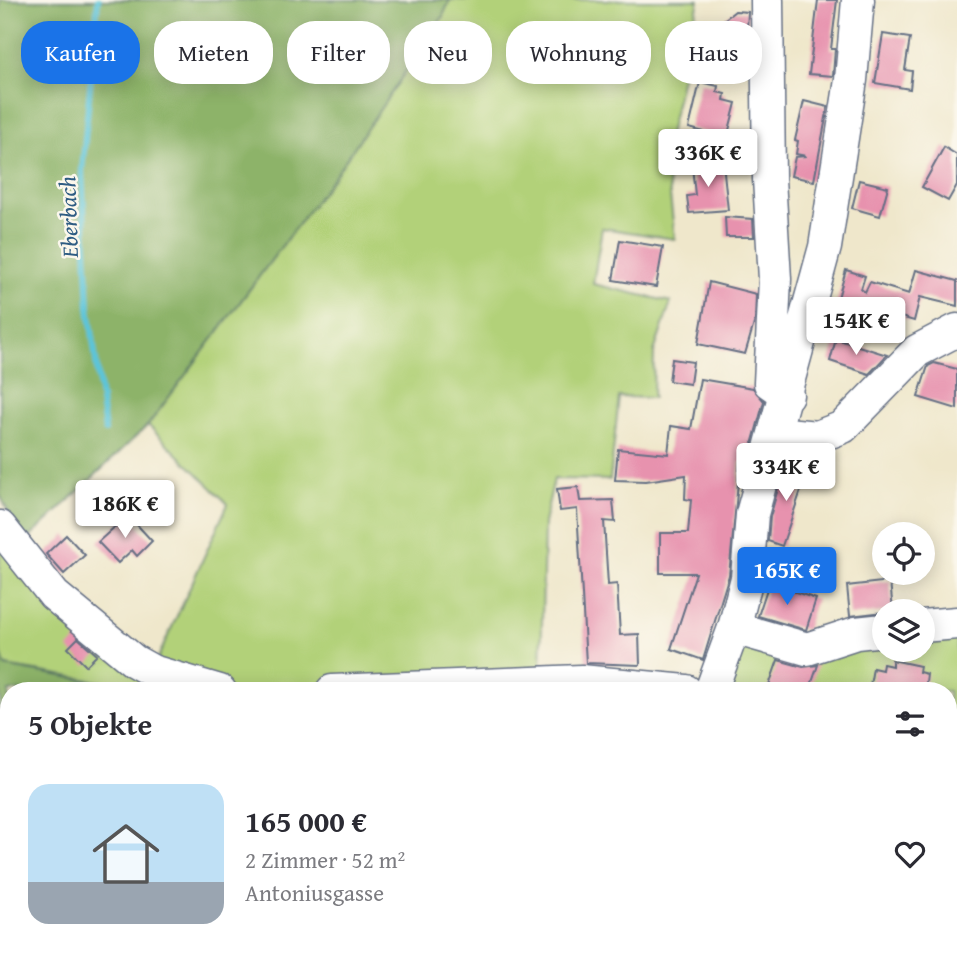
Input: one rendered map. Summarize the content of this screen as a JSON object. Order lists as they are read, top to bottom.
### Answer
{
  "water": ["Eberbach"],
  "page": {
    "chip": [
      "Kaufen",
      "Mieten",
      "Filter",
      "Neu",
      "Wohnung",
      "Haus"
    ],
    "price": [
      "336K €",
      "154K €",
      "334K €",
      "186K €",
      "165K €"
    ],
    "heading": "5 Objekte",
    "list": [
      {
        "name": "165 000 €",
        "note": "2 Zimmer · 52 m² · Antoniusgasse"
      }
    ]
  }
}
